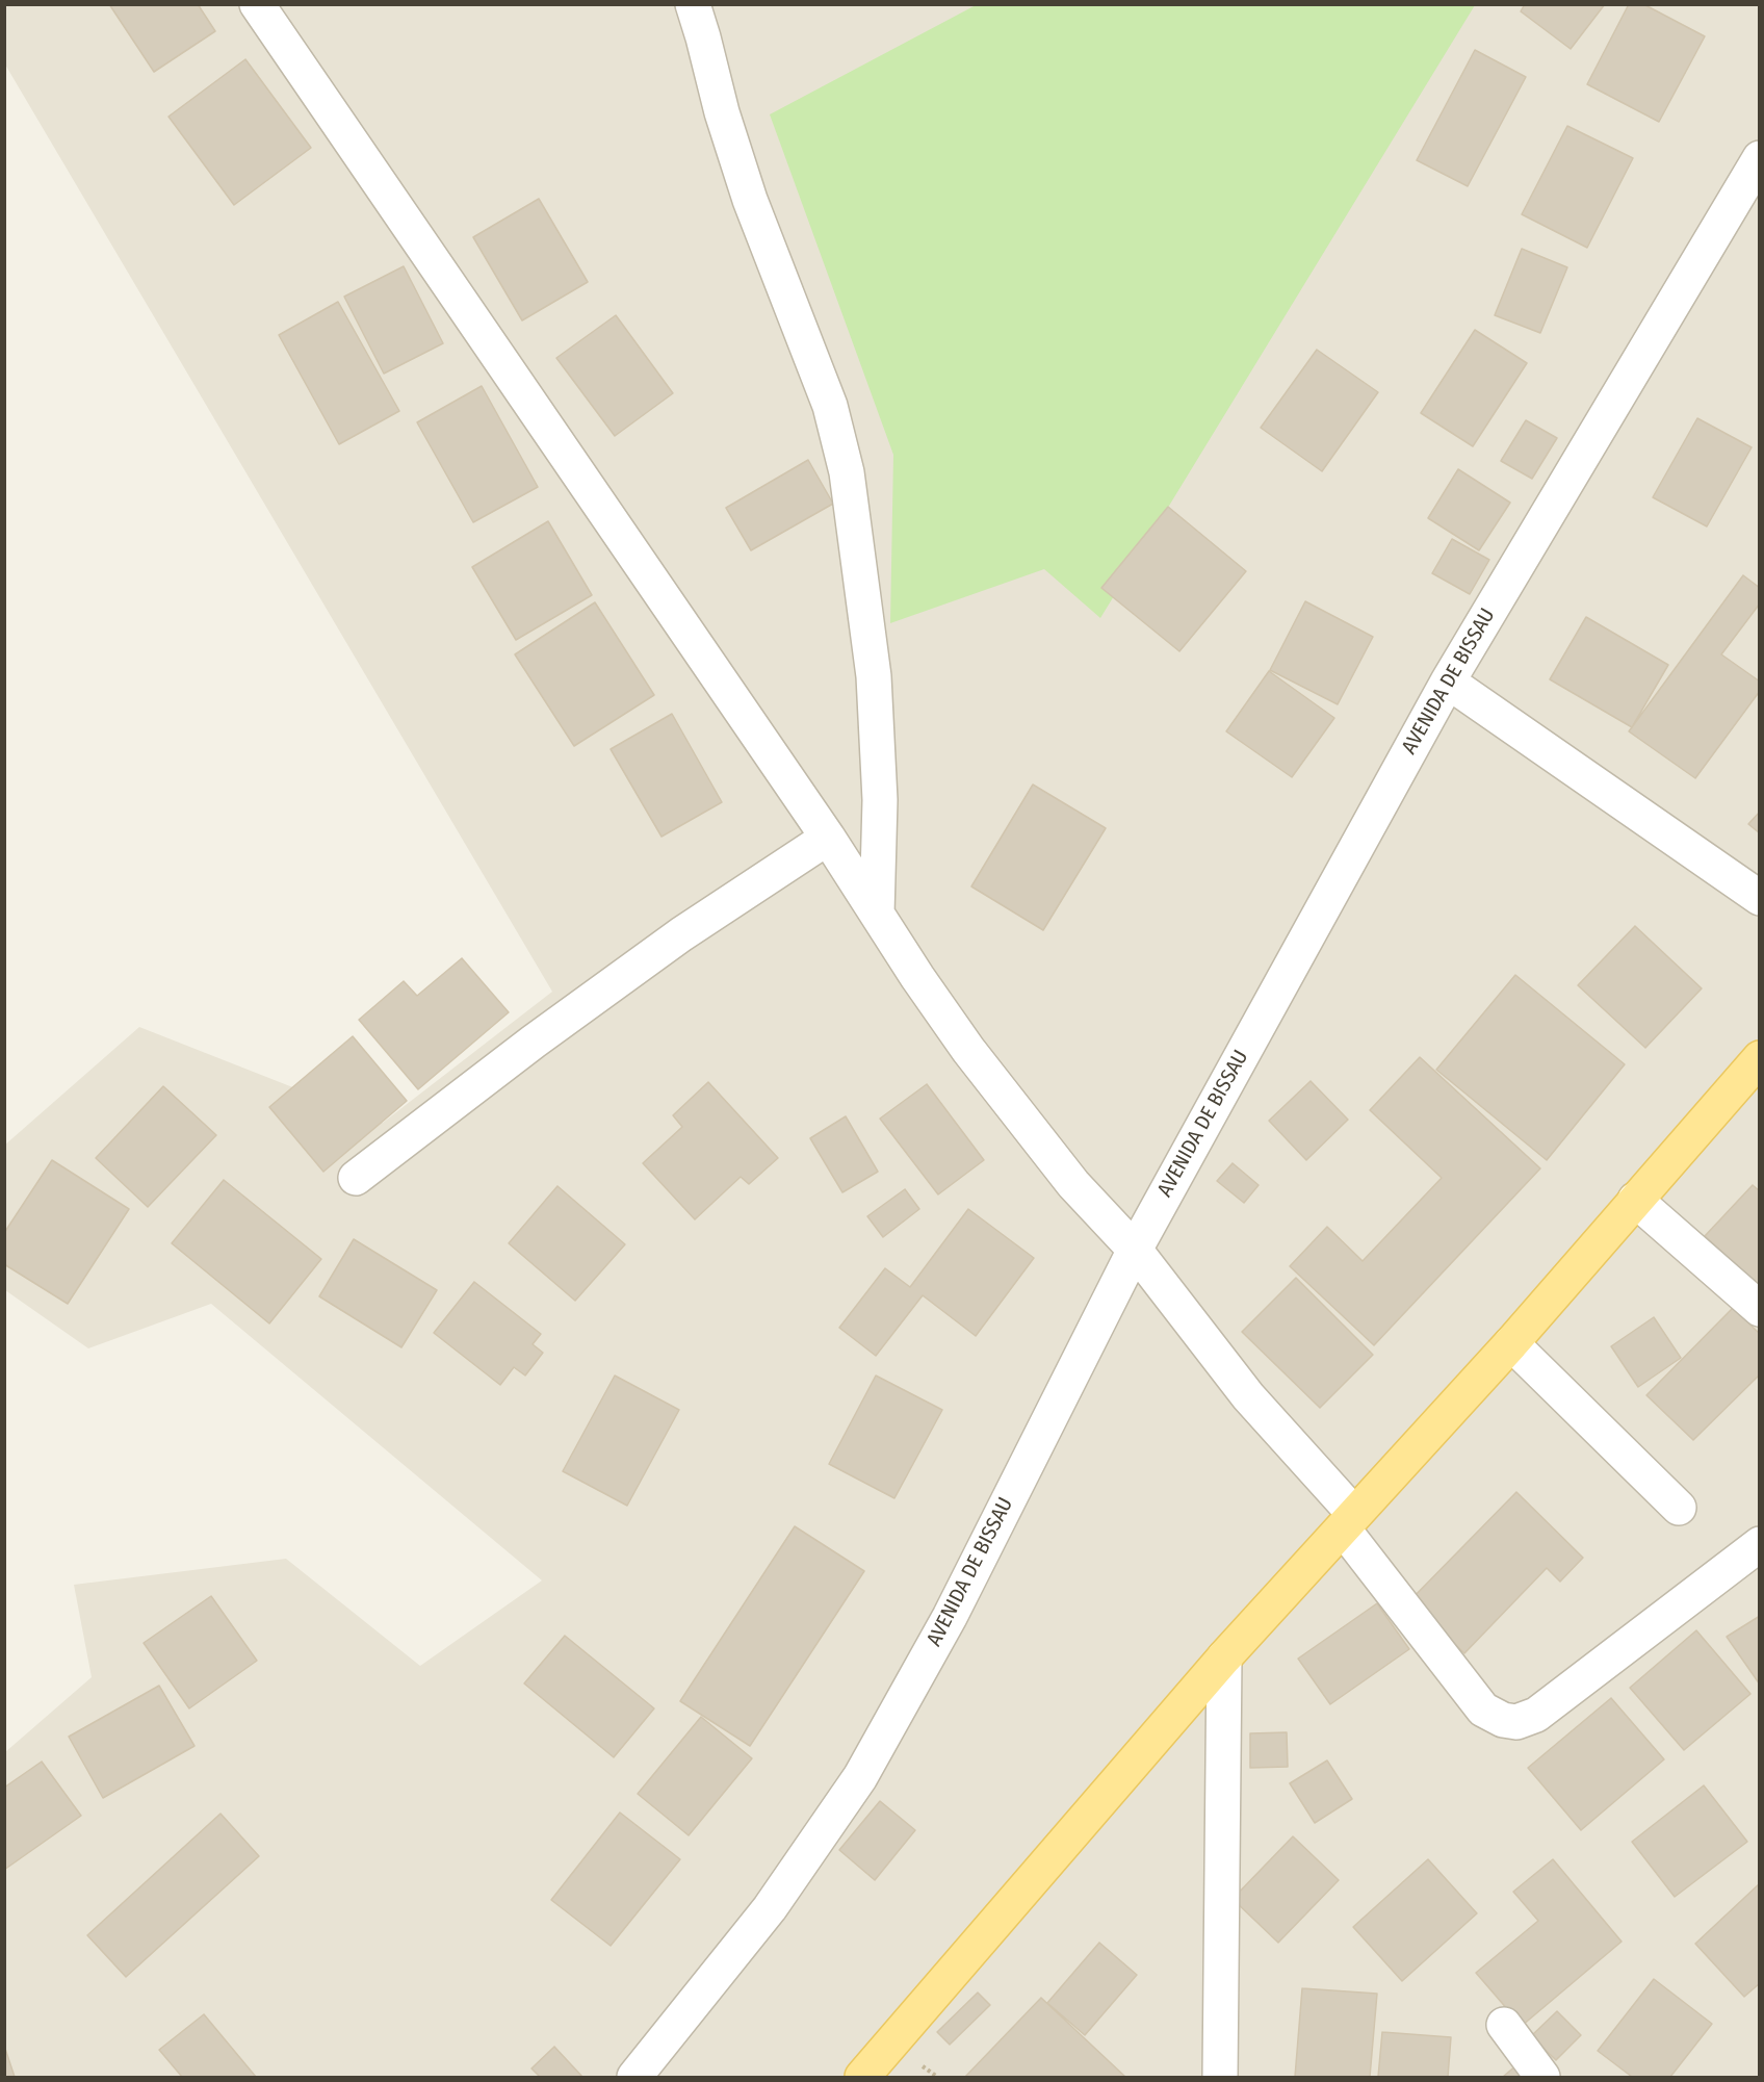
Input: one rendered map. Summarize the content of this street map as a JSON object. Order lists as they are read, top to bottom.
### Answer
{
  "streets": {
    "street": ["AVENIDA DE BISSAU"]
  }
}
